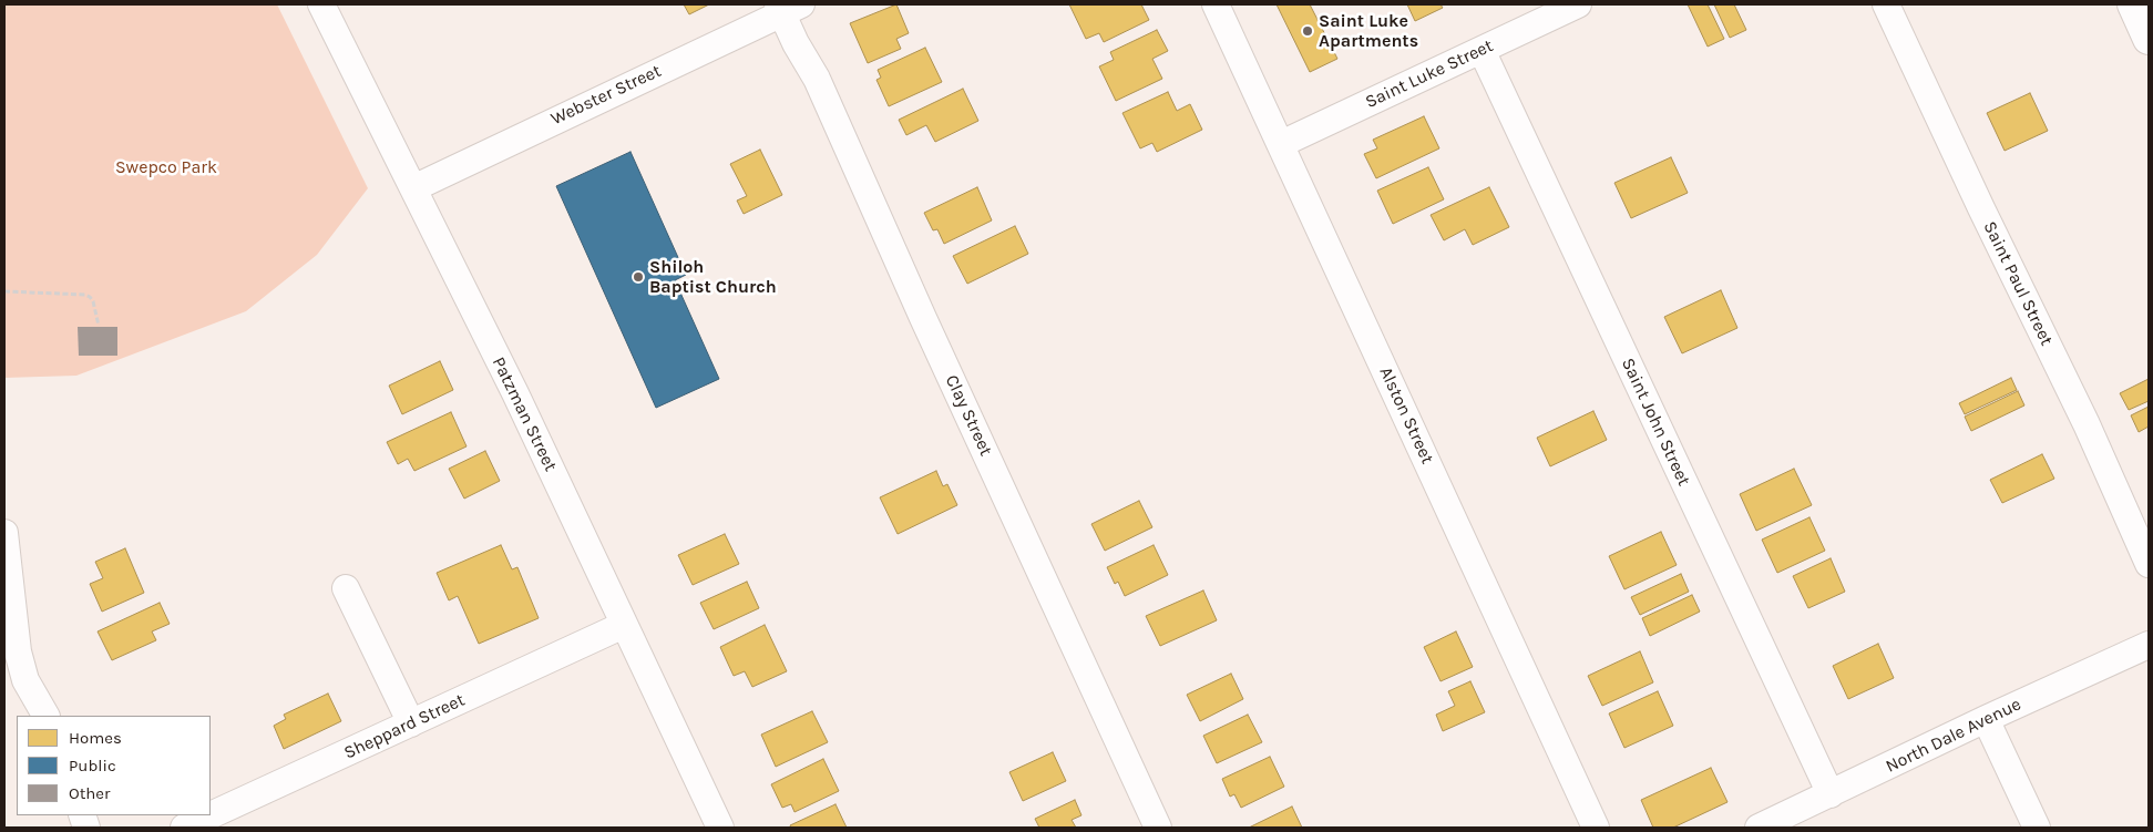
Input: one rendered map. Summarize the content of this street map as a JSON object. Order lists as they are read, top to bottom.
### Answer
{
  "streets": {
    "street": [
      "Saint Luke Street",
      "Webster Street",
      "Saint Paul Street",
      "Patzman Street",
      "Clay Street",
      "Alston Street",
      "Saint John Street",
      "Sheppard Street",
      "North Dale Avenue"
    ]
  },
  "crossings": [
    ["Saint Luke Street", "Alston Street"],
    ["Saint Luke Street", "Saint John Street"],
    ["Webster Street", "Patzman Street"],
    ["Webster Street", "Clay Street"],
    ["Patzman Street", "Sheppard Street"],
    ["Saint John Street", "North Dale Avenue"]
  ],
  "parks": ["Swepco Park"],
  "places": ["Saint Luke Apartments", "Shiloh Baptist Church"],
  "legend": ["Homes", "Public", "Other"]
}
